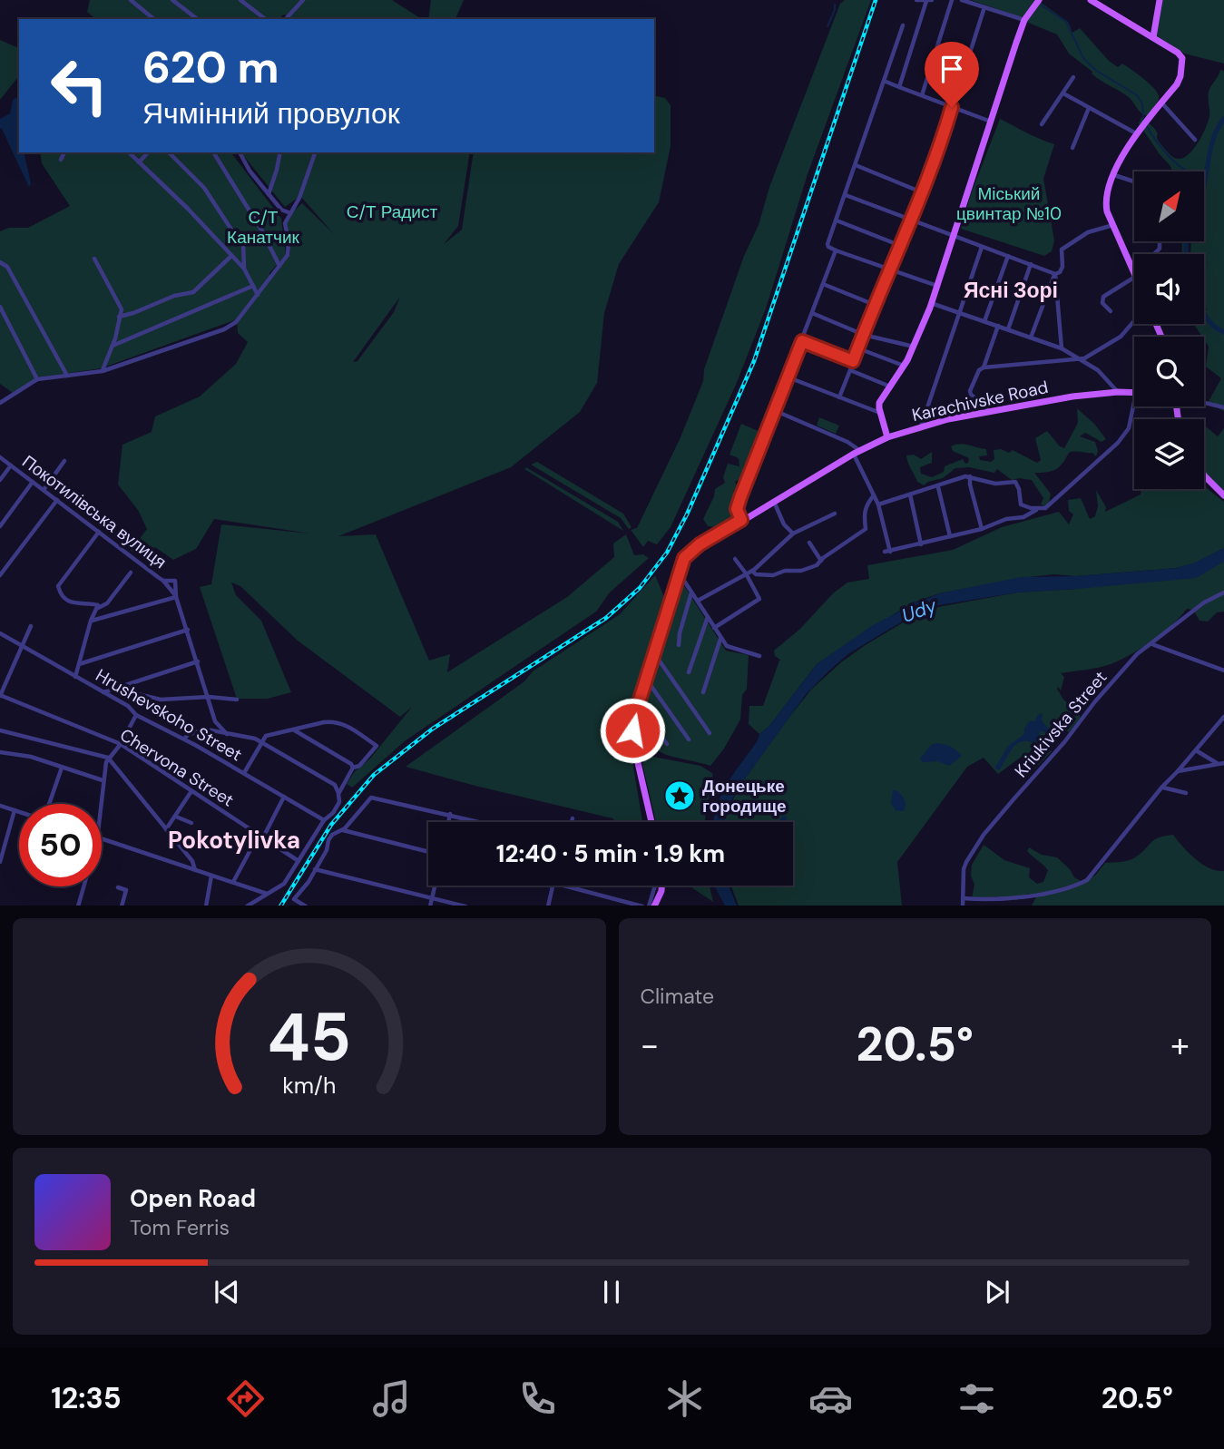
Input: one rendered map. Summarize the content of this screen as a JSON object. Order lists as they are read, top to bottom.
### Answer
{
  "streets": {
    "main road": ["Karachivske Road"],
    "street": [
      "Покотилівська вулиця",
      "Hrushevskoho Street",
      "Kriukivska Street",
      "Chervona Street"
    ]
  },
  "districts": ["Ясні Зорі", "Pokotylivka"],
  "water": ["Udy"],
  "parks": ["Міський цвинтар №10", "С/Т Радист", "С/Т Канатчик"],
  "places": {
    "place": ["Донецьке городище"]
  },
  "north": "top right",
  "page": {
    "turn": ["620 m", "Ячмінний провулок"],
    "limit": "50",
    "trip": "12:40 · 5 min · 1.9 km",
    "tile": "Climate",
    "heat": ["−", "20.5°", "+"],
    "song": ["Open Road", "Tom Ferris"],
    "tabs": ["12:35", "20.5°"],
    "gauge": ["45", "km/h"]
  }
}
